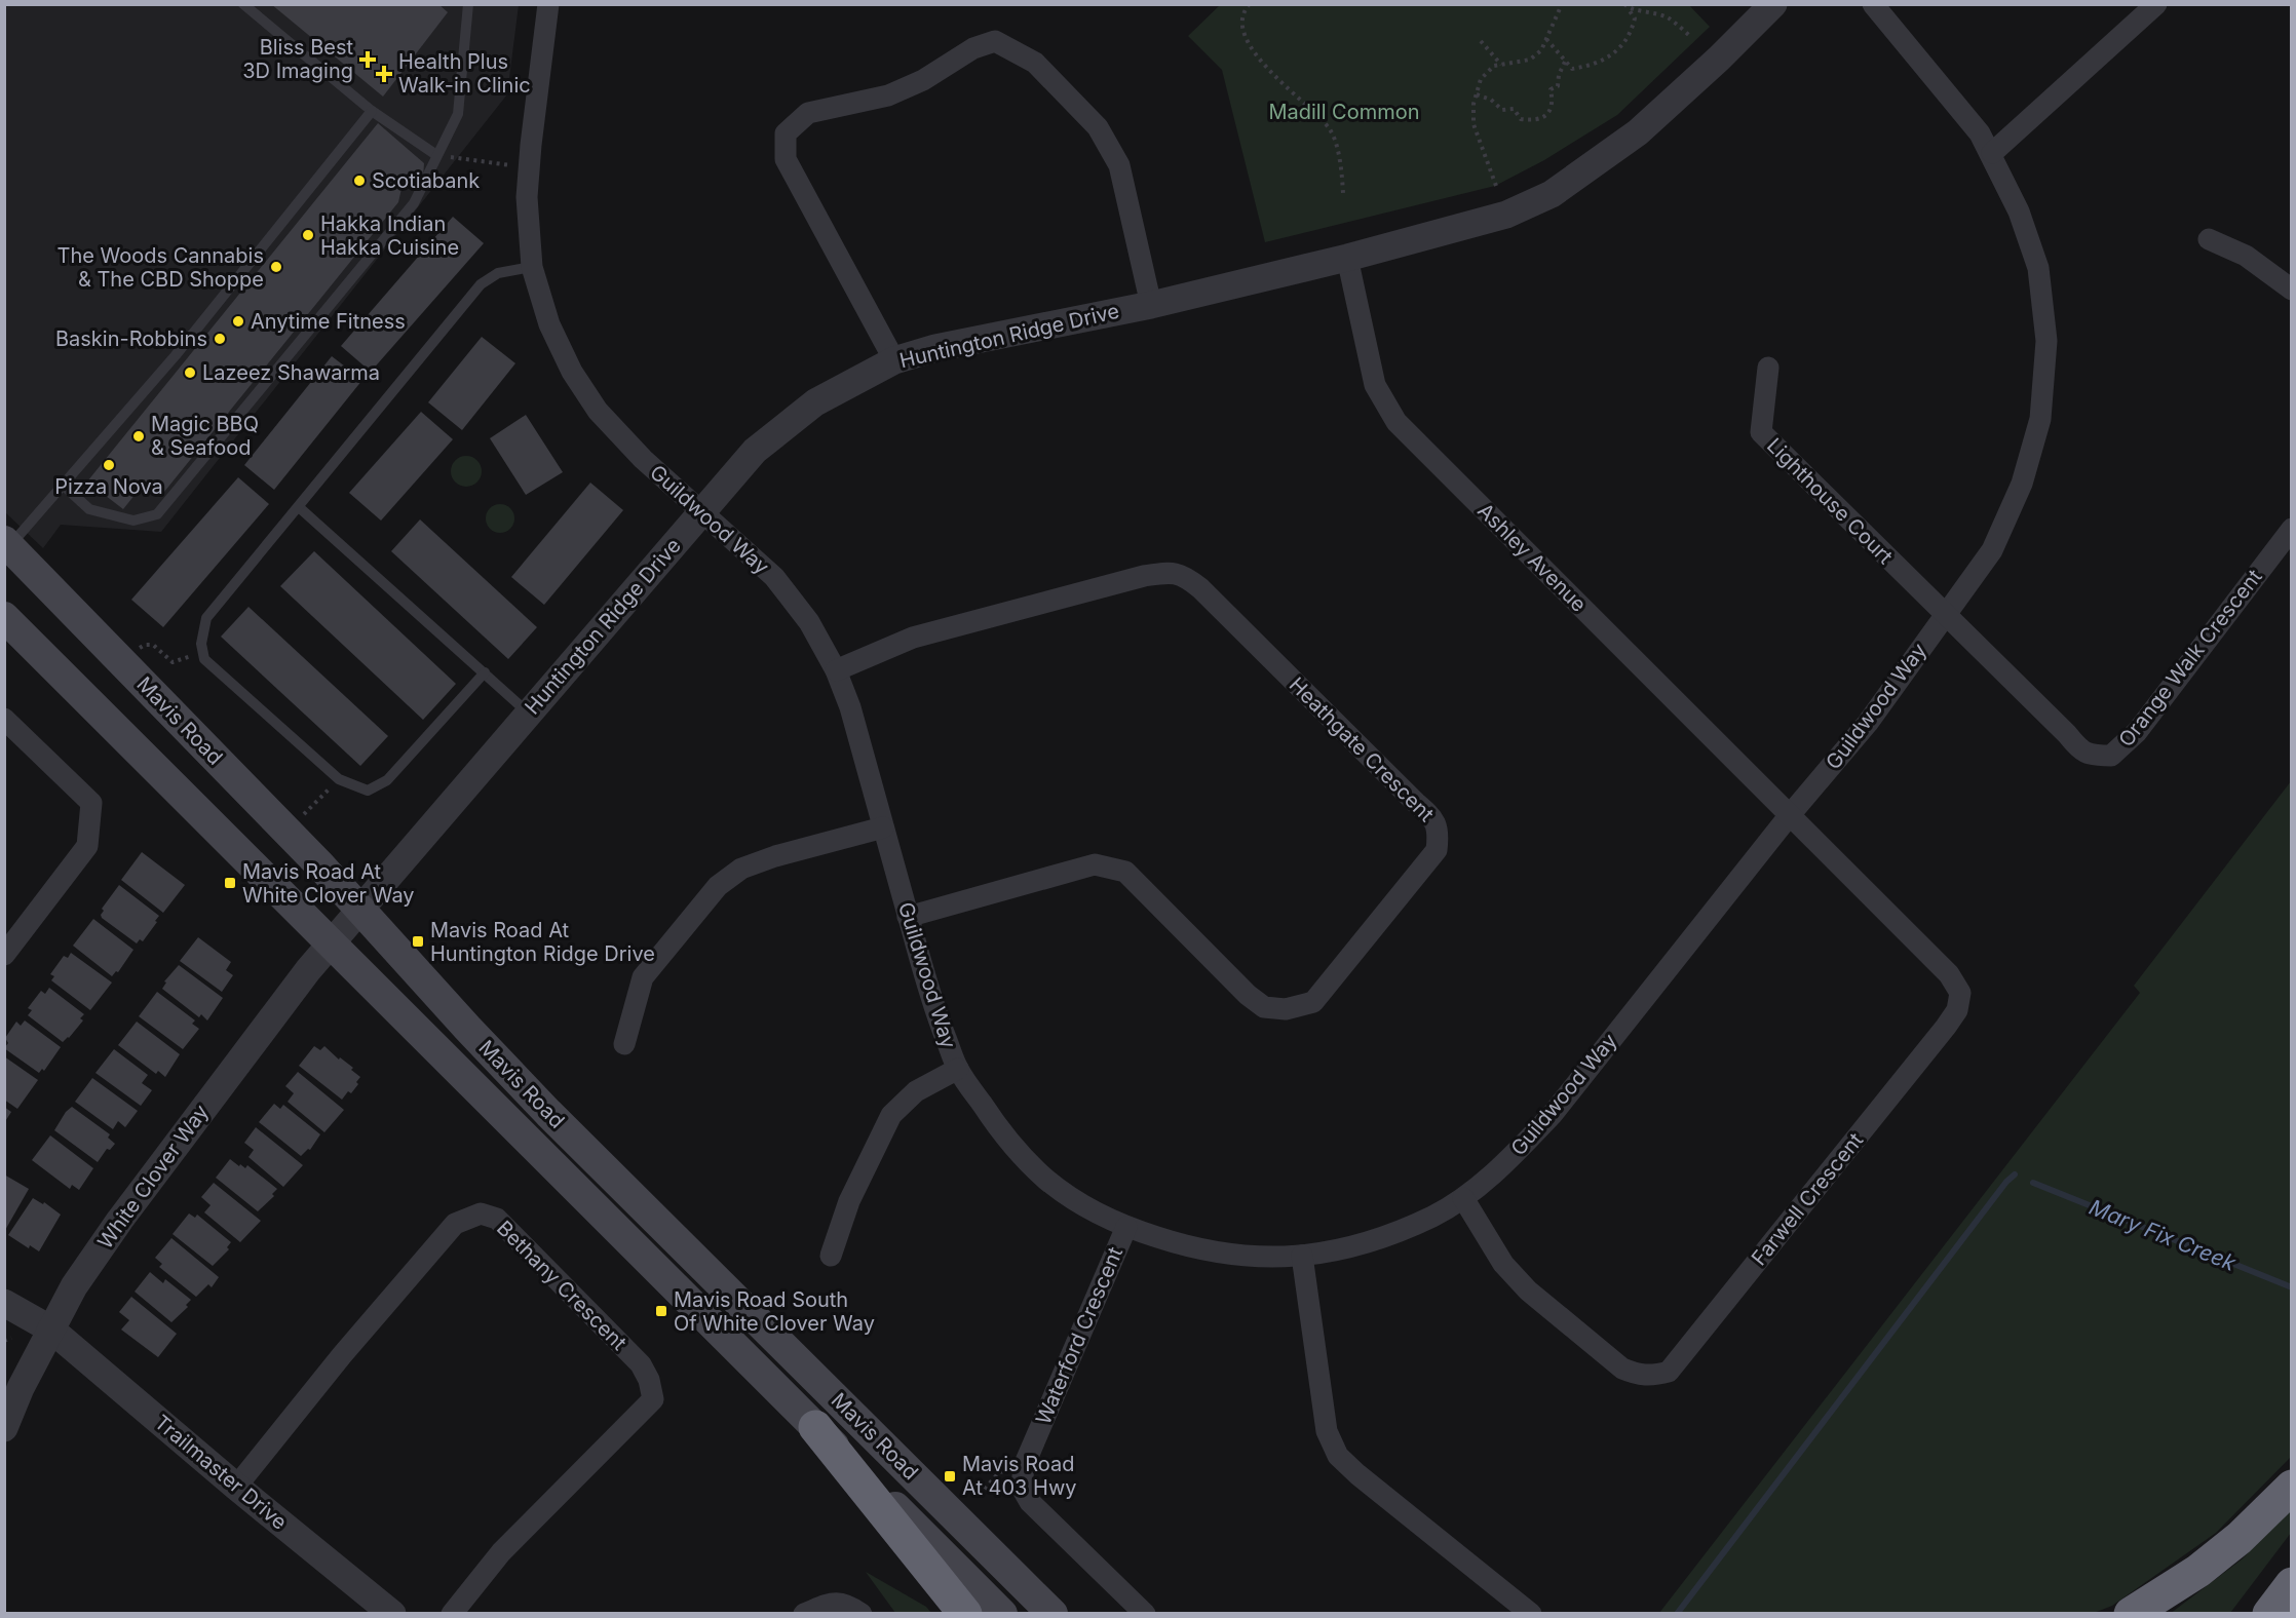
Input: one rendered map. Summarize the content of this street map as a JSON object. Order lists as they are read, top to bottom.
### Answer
{
  "streets": {
    "main road": ["Mavis Road"],
    "street": [
      "Huntington Ridge Drive",
      "Lighthouse Court",
      "Guildwood Way",
      "Ashley Avenue",
      "Orange Walk Crescent",
      "Heathgate Crescent",
      "White Clover Way",
      "Farwell Crescent",
      "Bethany Crescent",
      "Waterford Crescent",
      "Trailmaster Drive"
    ]
  },
  "crossings": [
    ["Huntington Ridge Drive", "Guildwood Way"],
    ["Huntington Ridge Drive", "Ashley Avenue"],
    ["Huntington Ridge Drive", "Mavis Road"],
    ["Huntington Ridge Drive", "White Clover Way"],
    ["Lighthouse Court", "Guildwood Way"],
    ["Lighthouse Court", "Orange Walk Crescent"],
    ["Guildwood Way", "Ashley Avenue"],
    ["Guildwood Way", "Orange Walk Crescent"],
    ["Guildwood Way", "Heathgate Crescent"],
    ["Guildwood Way", "Farwell Crescent"],
    ["Guildwood Way", "Waterford Crescent"],
    ["Ashley Avenue", "Farwell Crescent"],
    ["Mavis Road", "White Clover Way"],
    ["White Clover Way", "Trailmaster Drive"],
    ["Bethany Crescent", "Trailmaster Drive"]
  ],
  "water": ["Mary Fix Creek"],
  "parks": ["Madill Common"],
  "places": {
    "health": ["Bliss Best 3D Imaging", "Health Plus Walk-in Clinic"],
    "other": [
      "Scotiabank",
      "Hakka Indian Hakka Cuisine",
      "The Woods Cannabis & The CBD Shoppe",
      "Anytime Fitness",
      "Baskin-Robbins",
      "Lazeez Shawarma",
      "Magic BBQ & Seafood",
      "Pizza Nova"
    ],
    "transit": [
      "Mavis Road At White Clover Way",
      "Mavis Road At Huntington Ridge Drive",
      "Mavis Road South Of White Clover Way",
      "Mavis Road At 403 Hwy"
    ]
  }
}
